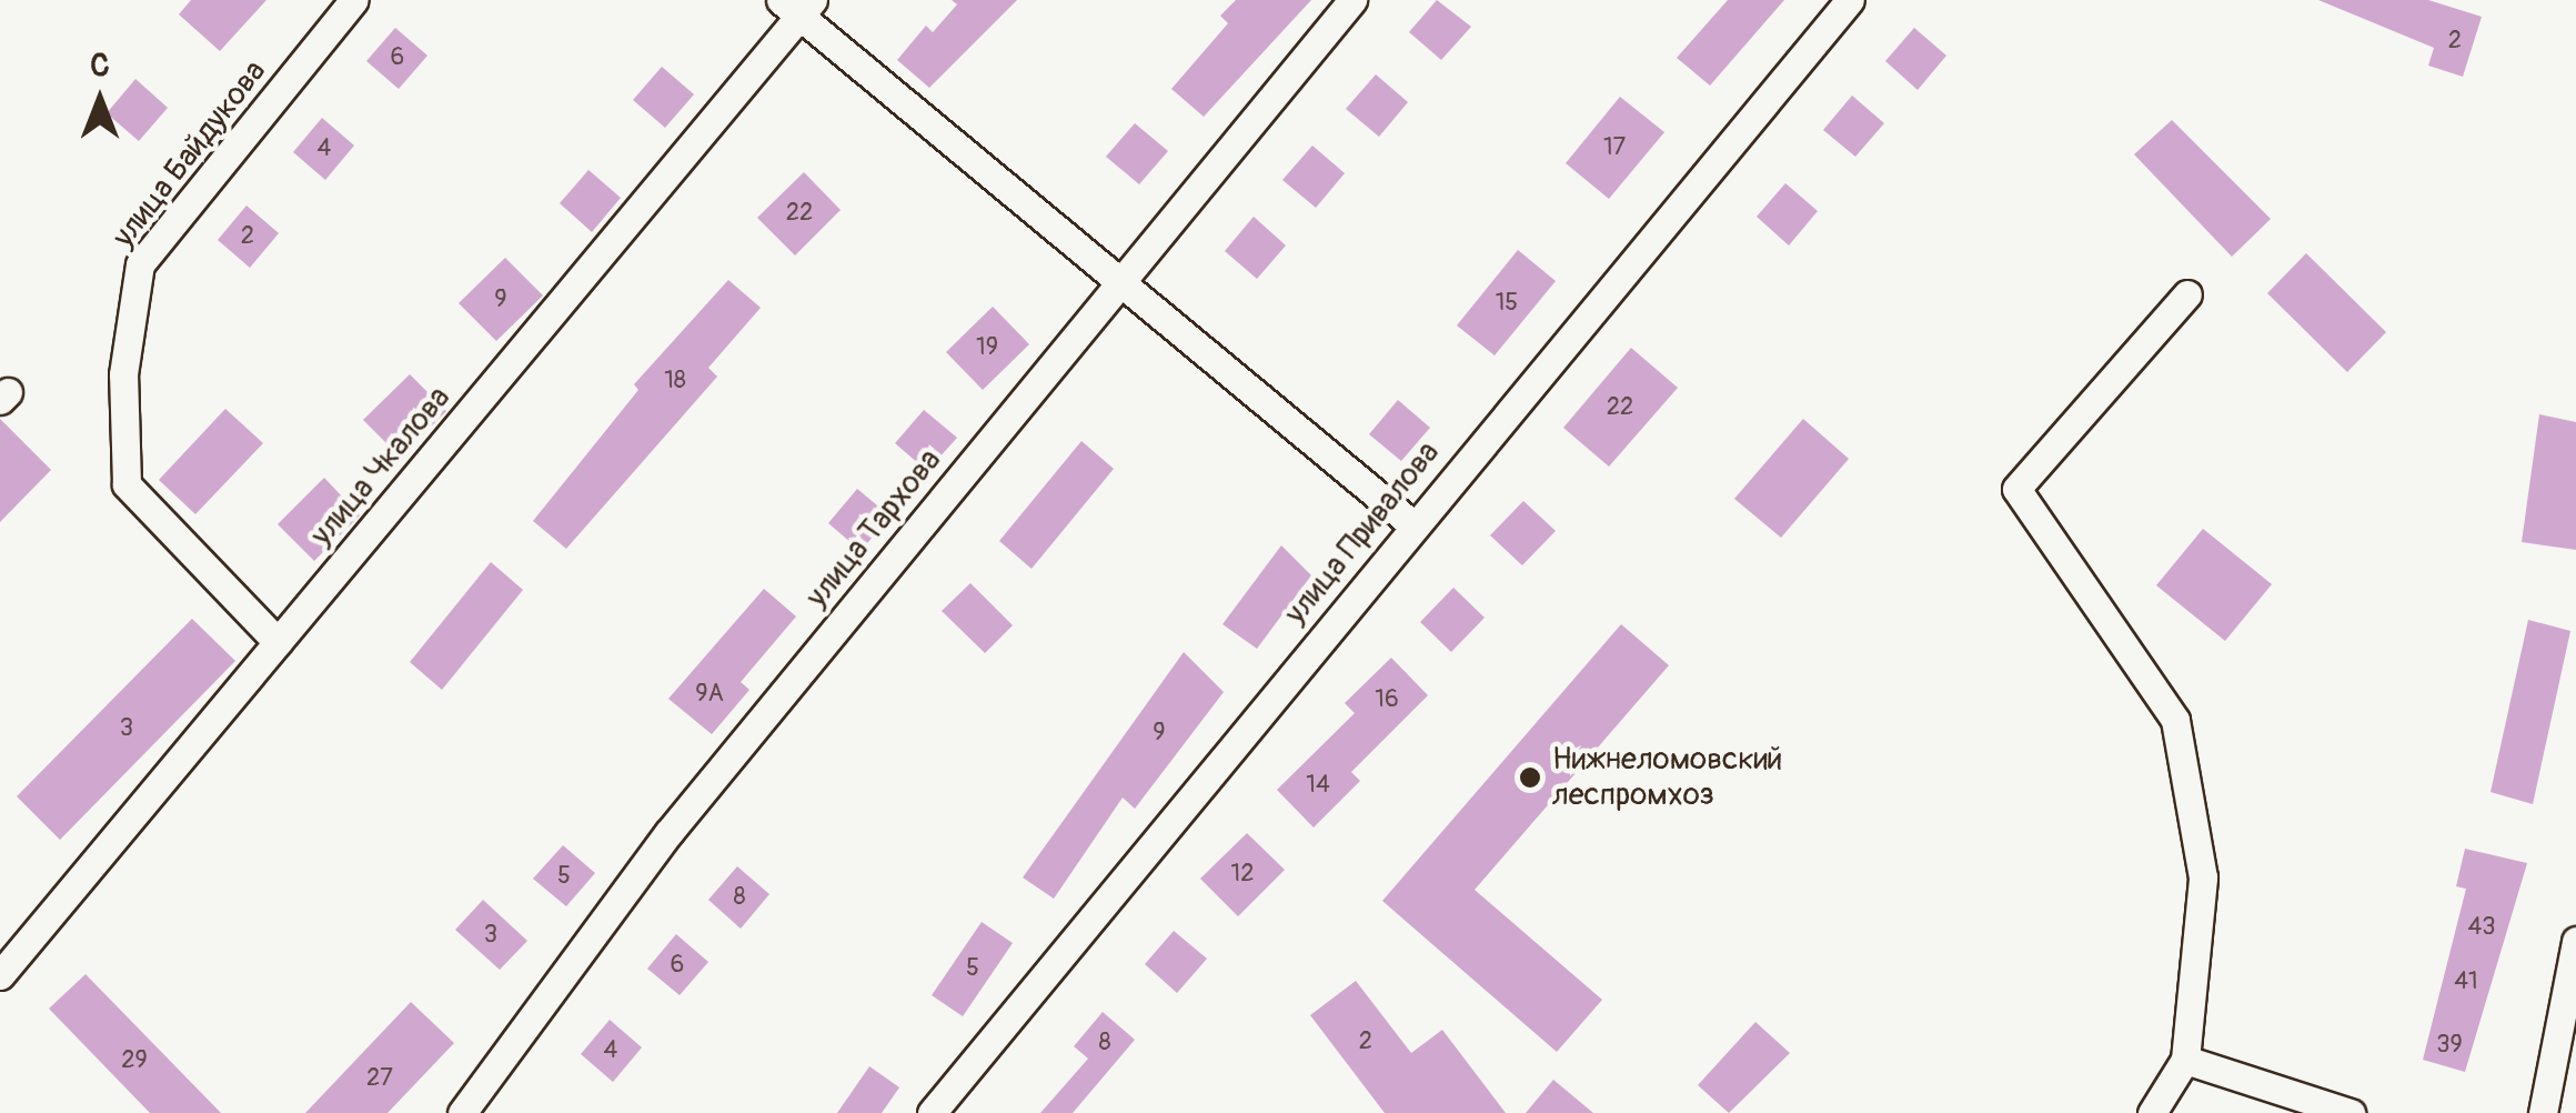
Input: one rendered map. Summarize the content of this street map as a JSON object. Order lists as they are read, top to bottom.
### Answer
{
  "streets": {
    "street": [
      "улица Байдукова",
      "улица Чкалова",
      "улица Тархова",
      "улица Привалова"
    ]
  },
  "crossings": [
    ["улица Байдукова", "улица Чкалова"]
  ],
  "places": ["Нижнеломовский леспромхоз"],
  "house_numbers": [
    "2",
    "6",
    "17",
    "4",
    "22",
    "2",
    "9",
    "15",
    "19",
    "18",
    "22",
    "9А",
    "16",
    "3",
    "9",
    "14",
    "12",
    "5",
    "8",
    "43",
    "3",
    "6",
    "5",
    "41",
    "2",
    "8",
    "39",
    "4",
    "29",
    "27"
  ],
  "north": "top"
}
